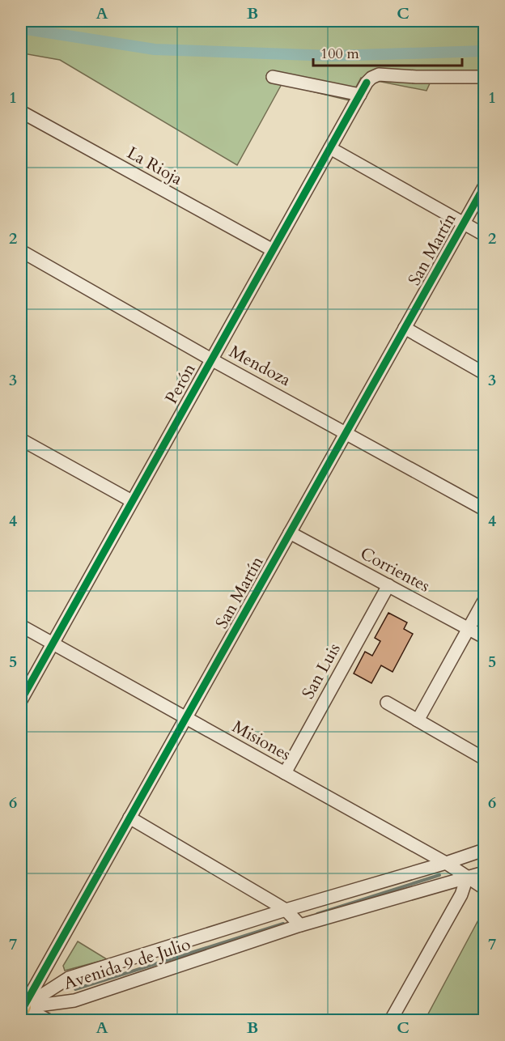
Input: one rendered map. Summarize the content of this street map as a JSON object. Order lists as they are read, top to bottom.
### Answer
{
  "streets": {
    "street": [
      "La Rioja",
      "San Martín",
      "Mendoza",
      "Perón",
      "Corrientes",
      "San Luis",
      "Misiones",
      "Avenida 9 de Julio"
    ]
  },
  "crossings": [
    ["La Rioja", "Perón"],
    ["San Martín", "Mendoza"],
    ["San Martín", "Corrientes"],
    ["San Martín", "Misiones"],
    ["San Martín", "Avenida 9 de Julio"],
    ["Mendoza", "Perón"],
    ["Perón", "Misiones"],
    ["Corrientes", "San Luis"],
    ["San Luis", "Misiones"],
    ["Misiones", "Avenida 9 de Julio"]
  ],
  "scale_bar": "100 m",
  "grid": {
    "columns": ["A", "B", "C"],
    "rows": [
      "1",
      "2",
      "3",
      "4",
      "5",
      "6",
      "7"
    ]
  }
}
